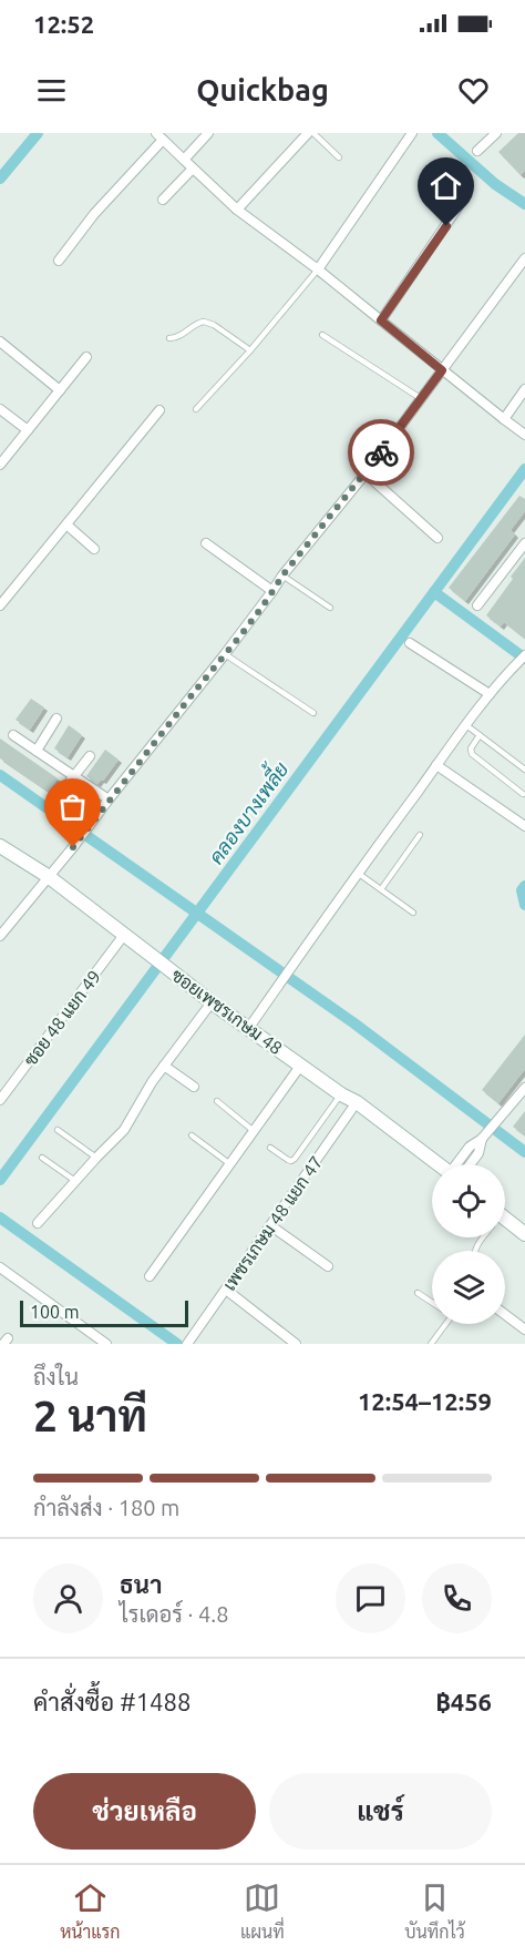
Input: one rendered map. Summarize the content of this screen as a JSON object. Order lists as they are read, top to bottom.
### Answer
{
  "streets": {
    "street": ["ซอยเพชรเกษม 48", "ซอย 48 แยก 49", "เพชรเกษม 48 แยก 47"]
  },
  "crossings": [
    ["ซอยเพชรเกษม 48", "ซอย 48 แยก 49"],
    ["ซอยเพชรเกษม 48", "เพชรเกษม 48 แยก 47"]
  ],
  "water": ["คลองบางเพลี้ย"],
  "scale_bar": "100 m",
  "page": {
    "status": "12:52",
    "header": "Quickbag",
    "scale": "100 m",
    "heading": ["2 นาที", "ถึงใน", "12:54–12:59"],
    "panel": [
      "ธนา",
      "ไรเดอร์ · 4.8",
      "คำสั่งซื้อ #1488",
      "฿456"
    ],
    "bar": "กำลังส่ง · 180 m",
    "buttons": ["ช่วยเหลือ", "แชร์"],
    "tabs": ["หน้าแรก", "แผนที่", "บันทึกไว้"]
  }
}
